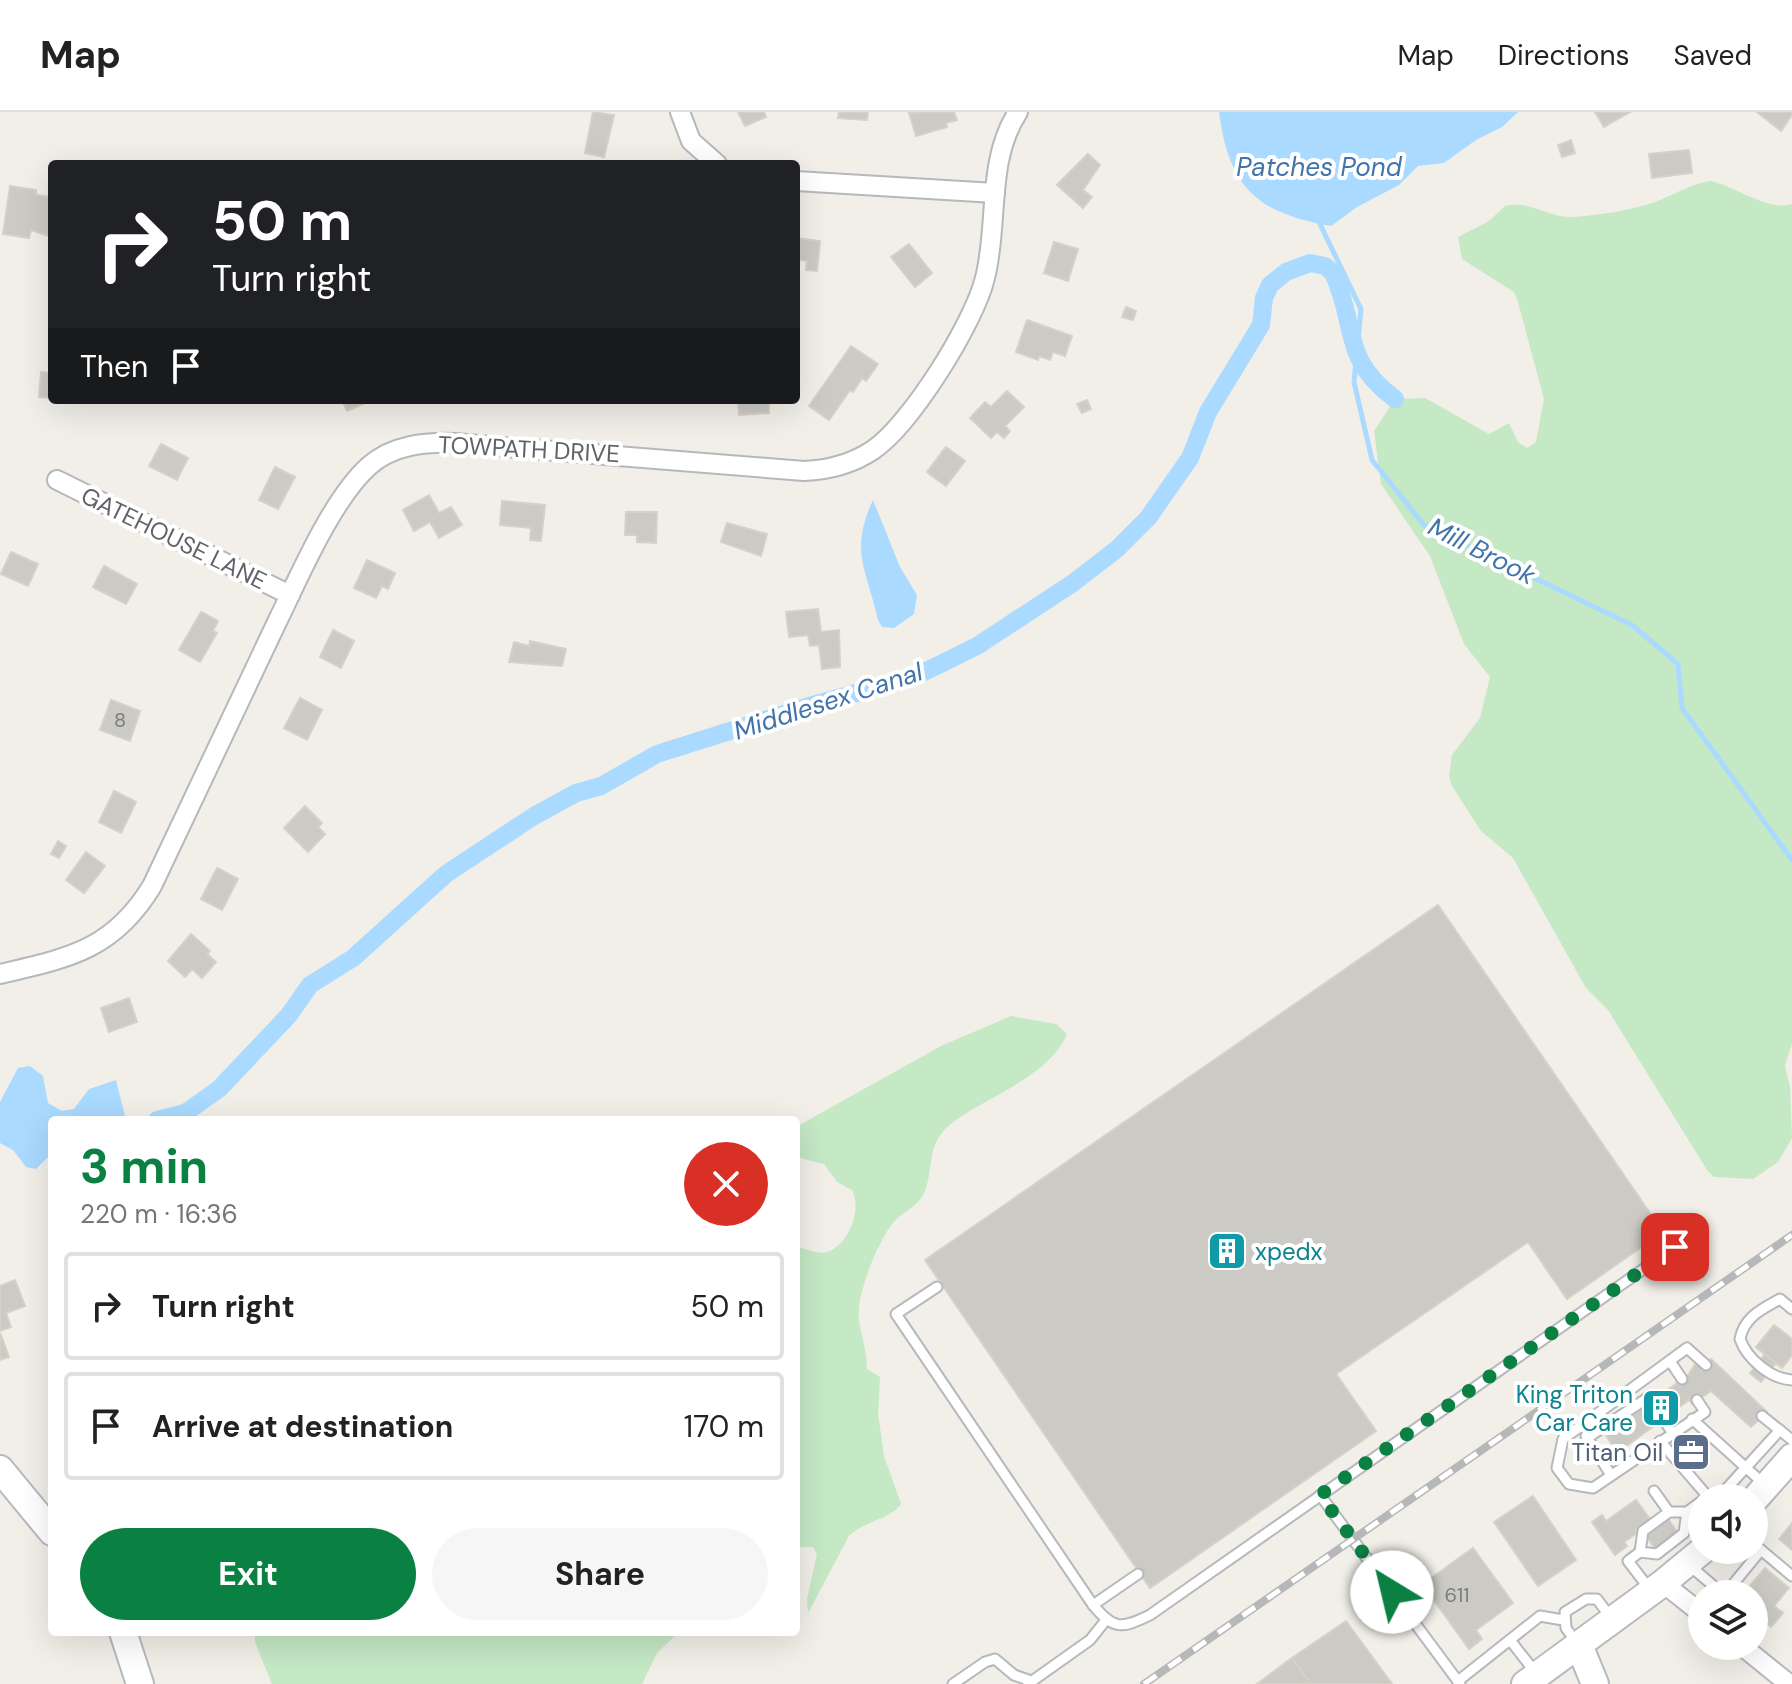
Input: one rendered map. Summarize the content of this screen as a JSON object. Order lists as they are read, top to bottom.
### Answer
{
  "streets": {
    "street": ["TOWPATH DRIVE", "GATEHOUSE LANE"]
  },
  "crossings": [
    ["TOWPATH DRIVE", "GATEHOUSE LANE"]
  ],
  "water": ["Patches Pond", "Mill Brook", "Middlesex Canal"],
  "places": {
    "building": ["xpedx", "King Triton Car Care"],
    "office": ["Titan Oil"]
  },
  "house_numbers": ["8", "611"],
  "page": {
    "header": "Map",
    "nav": ["Map", "Directions", "Saved"],
    "turn": ["50 m", "Turn right"],
    "then": "Then",
    "heading": ["3 min", "220 m · 16:36"],
    "list": [
      {
        "name": "Turn right",
        "value": "50 m"
      },
      {
        "name": "Arrive at destination",
        "value": "170 m"
      }
    ],
    "buttons": ["Exit", "Share"]
  }
}
